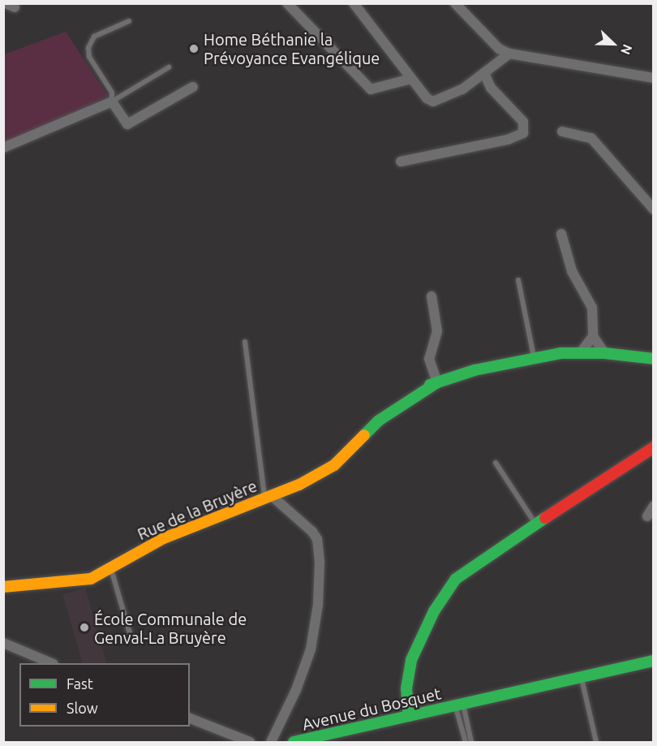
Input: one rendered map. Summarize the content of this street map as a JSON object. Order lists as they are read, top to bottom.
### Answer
{
  "streets": {
    "street": ["Rue de la Bruyère", "Avenue du Bosquet"]
  },
  "places": ["Home Béthanie la Prévoyance Evangélique", "École Communale de Genval-La Bruyère"],
  "legend": ["Fast", "Slow"],
  "north": "bottom right"
}
